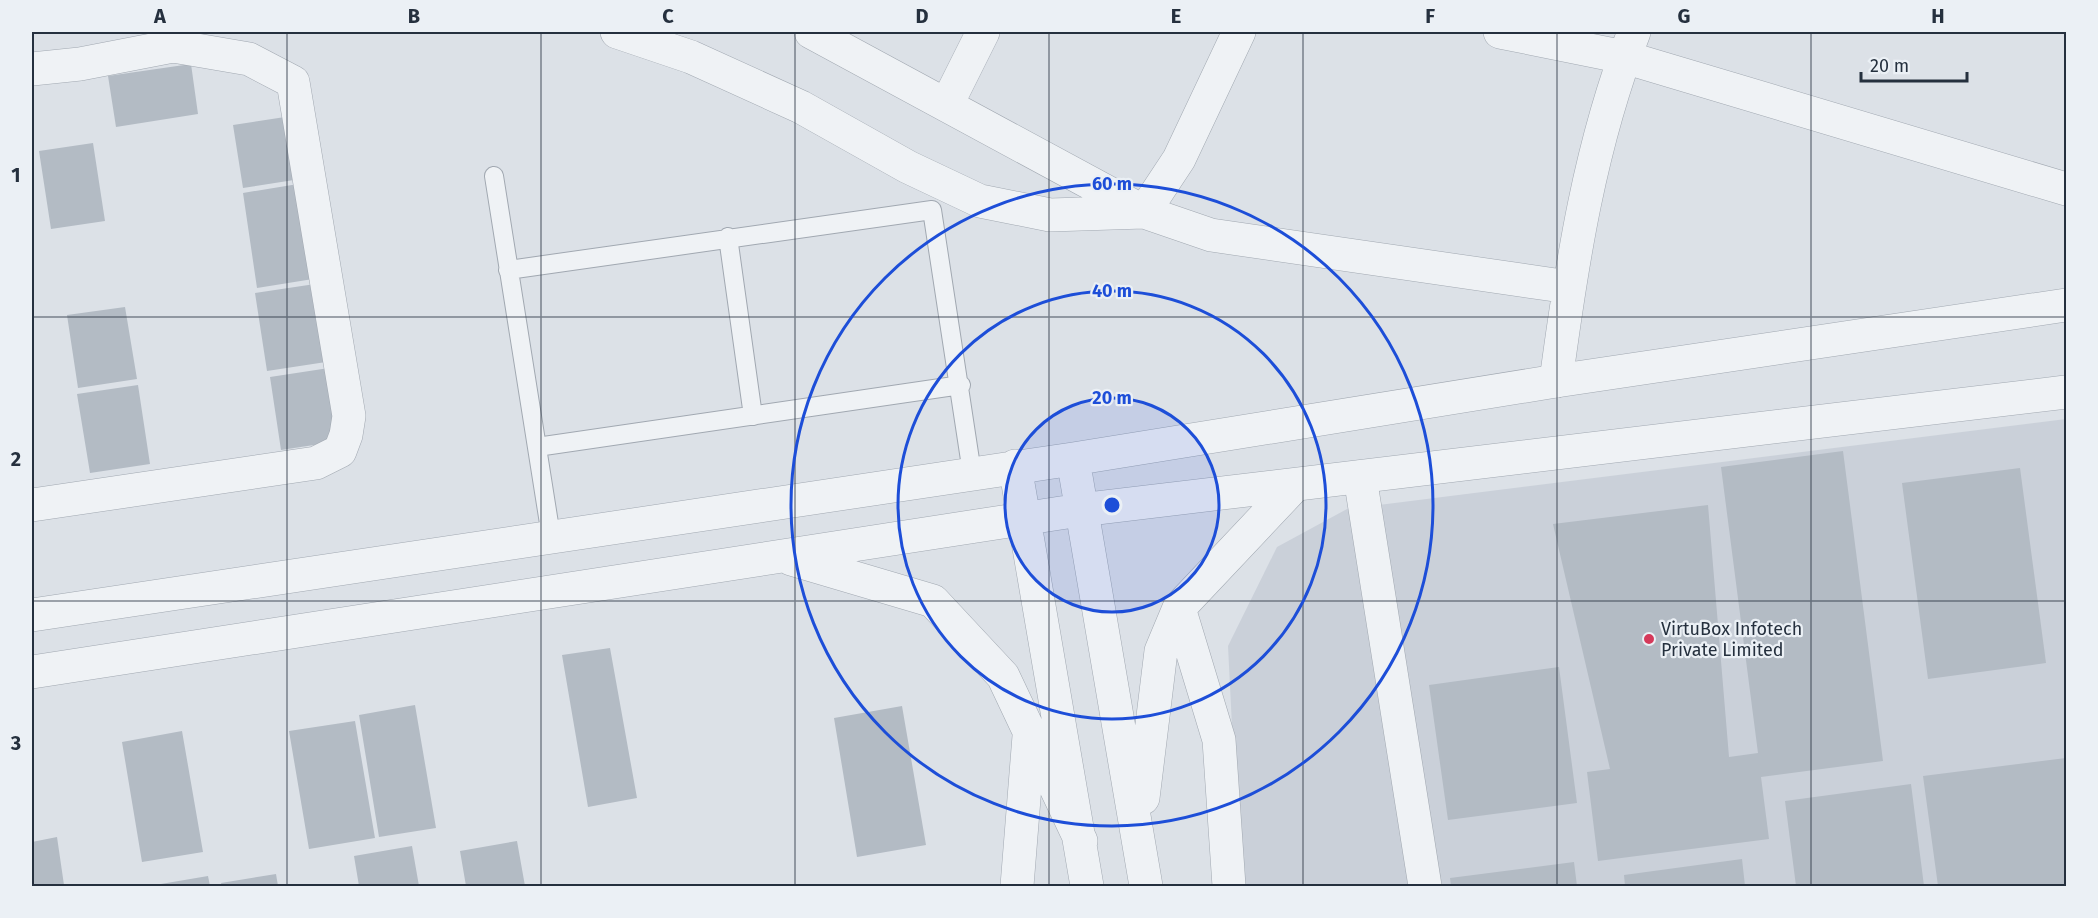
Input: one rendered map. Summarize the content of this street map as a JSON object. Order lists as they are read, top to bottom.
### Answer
{
  "places": ["VirtuBox Infotech Private Limited"],
  "scale_bar": "20 m",
  "grid": {
    "columns": [
      "A",
      "B",
      "C",
      "D",
      "E",
      "F",
      "G",
      "H"
    ],
    "rows": ["1", "2", "3"]
  },
  "rings": ["60 m", "40 m", "20 m"]
}
